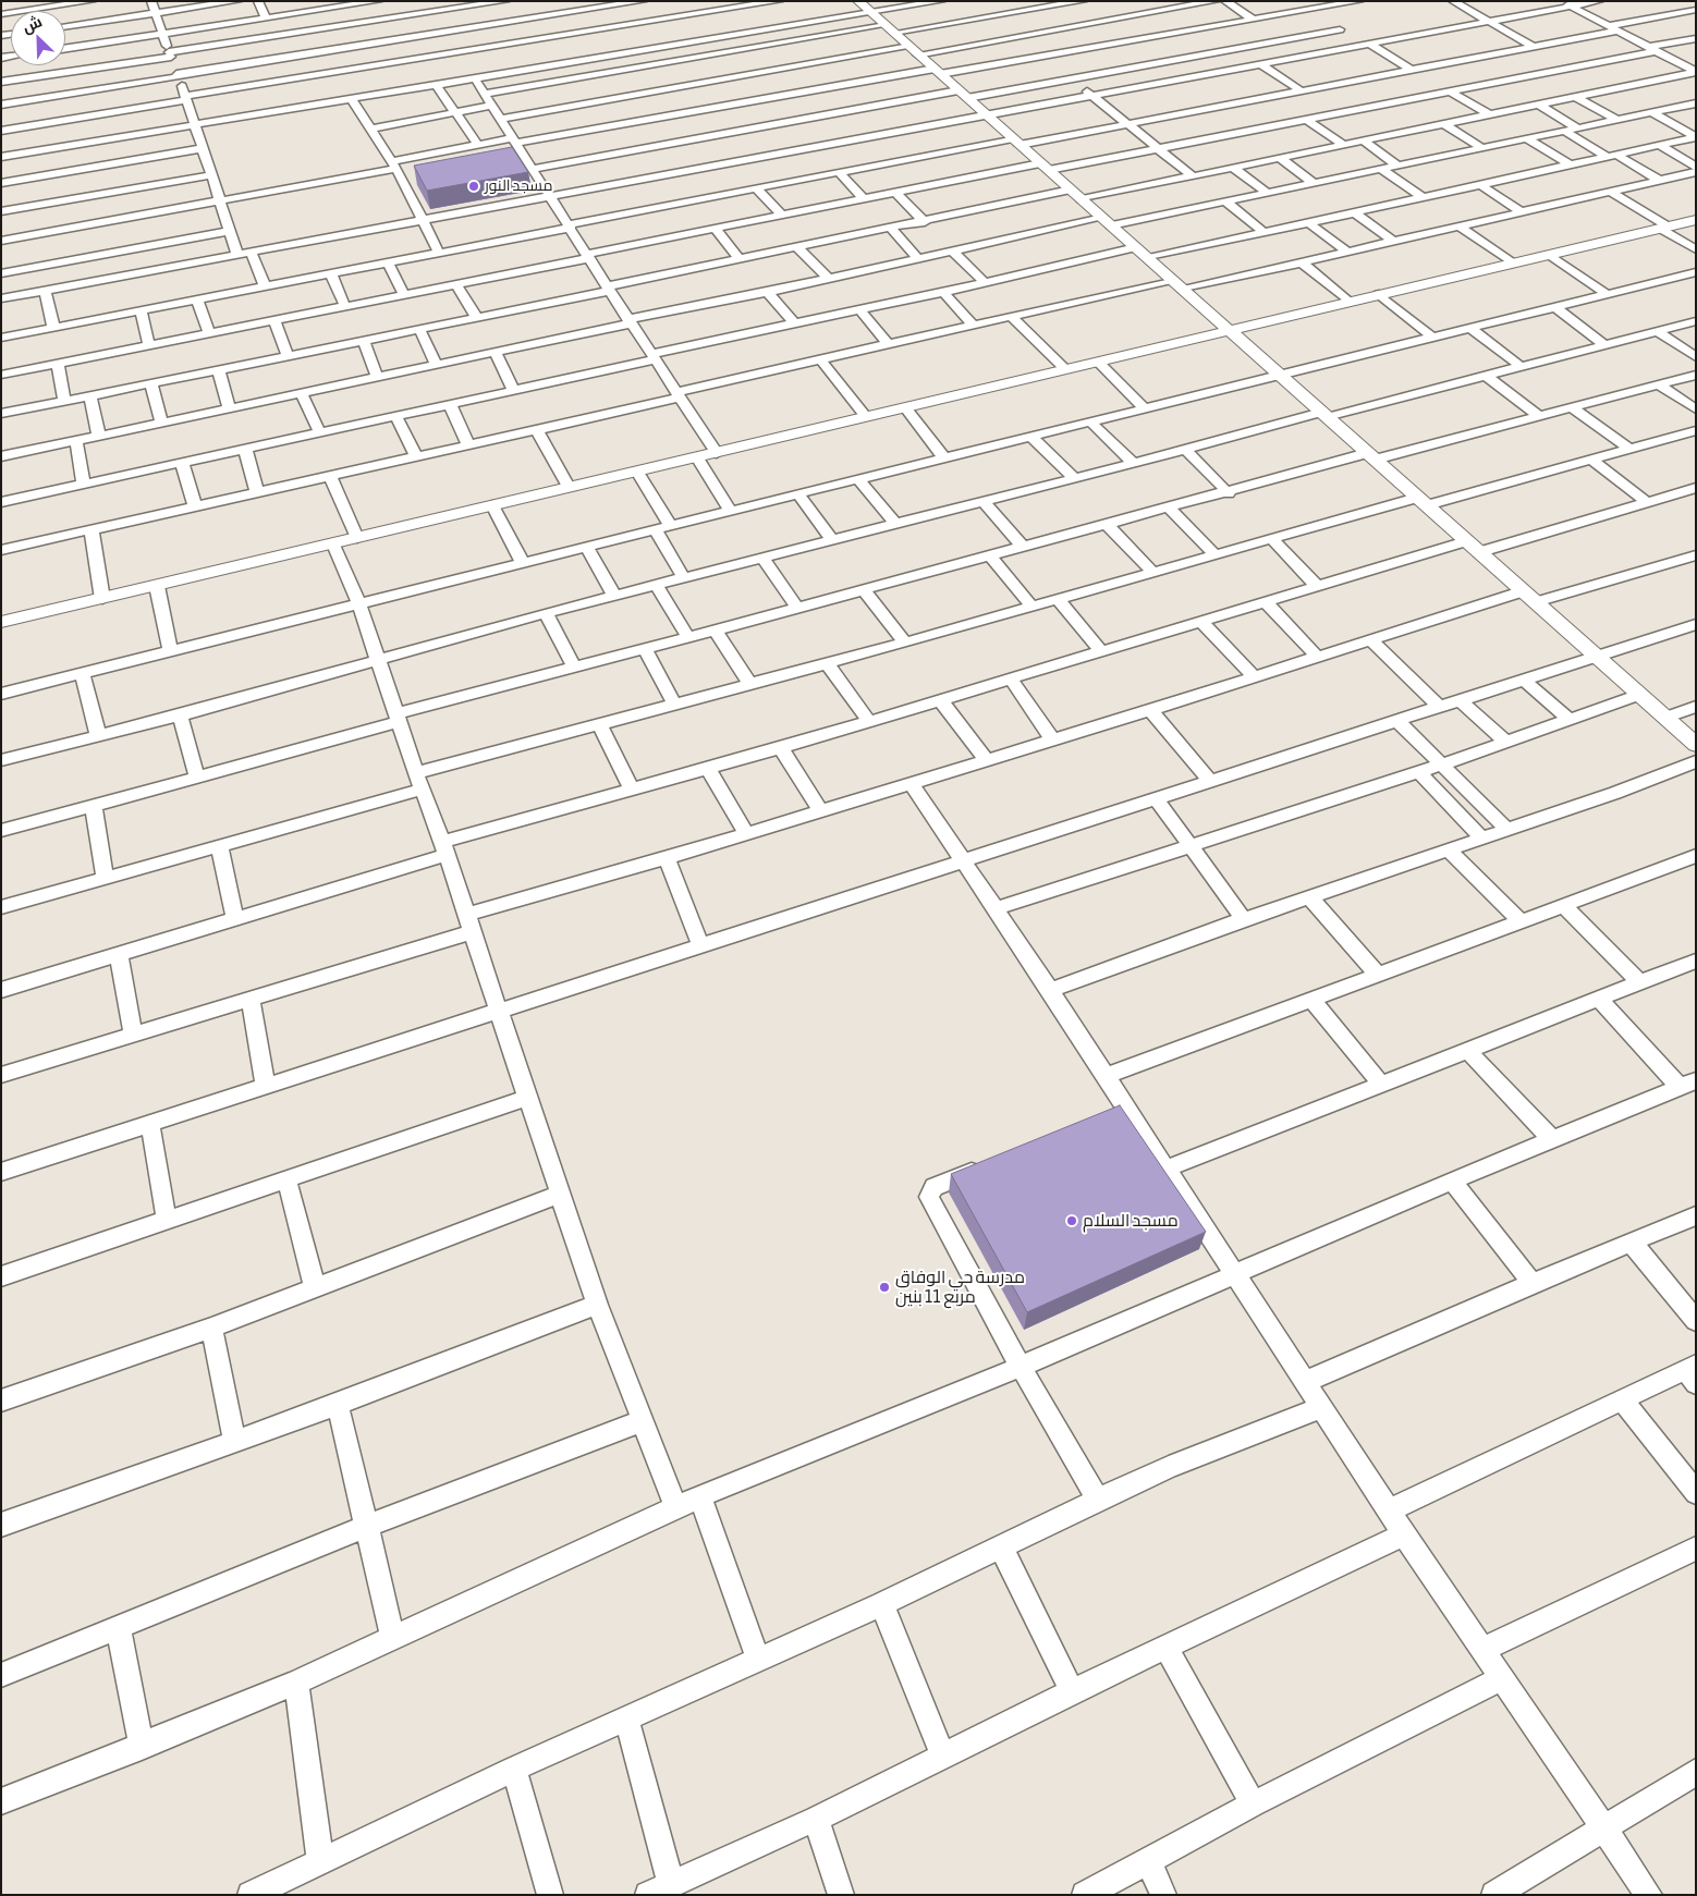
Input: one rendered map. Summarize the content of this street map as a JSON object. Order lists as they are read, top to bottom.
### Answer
{
  "places": ["مسجد النور", "مسجد السلام", "مدرسة حي الوفاق مربع 11 بنين"],
  "north": "top left"
}
